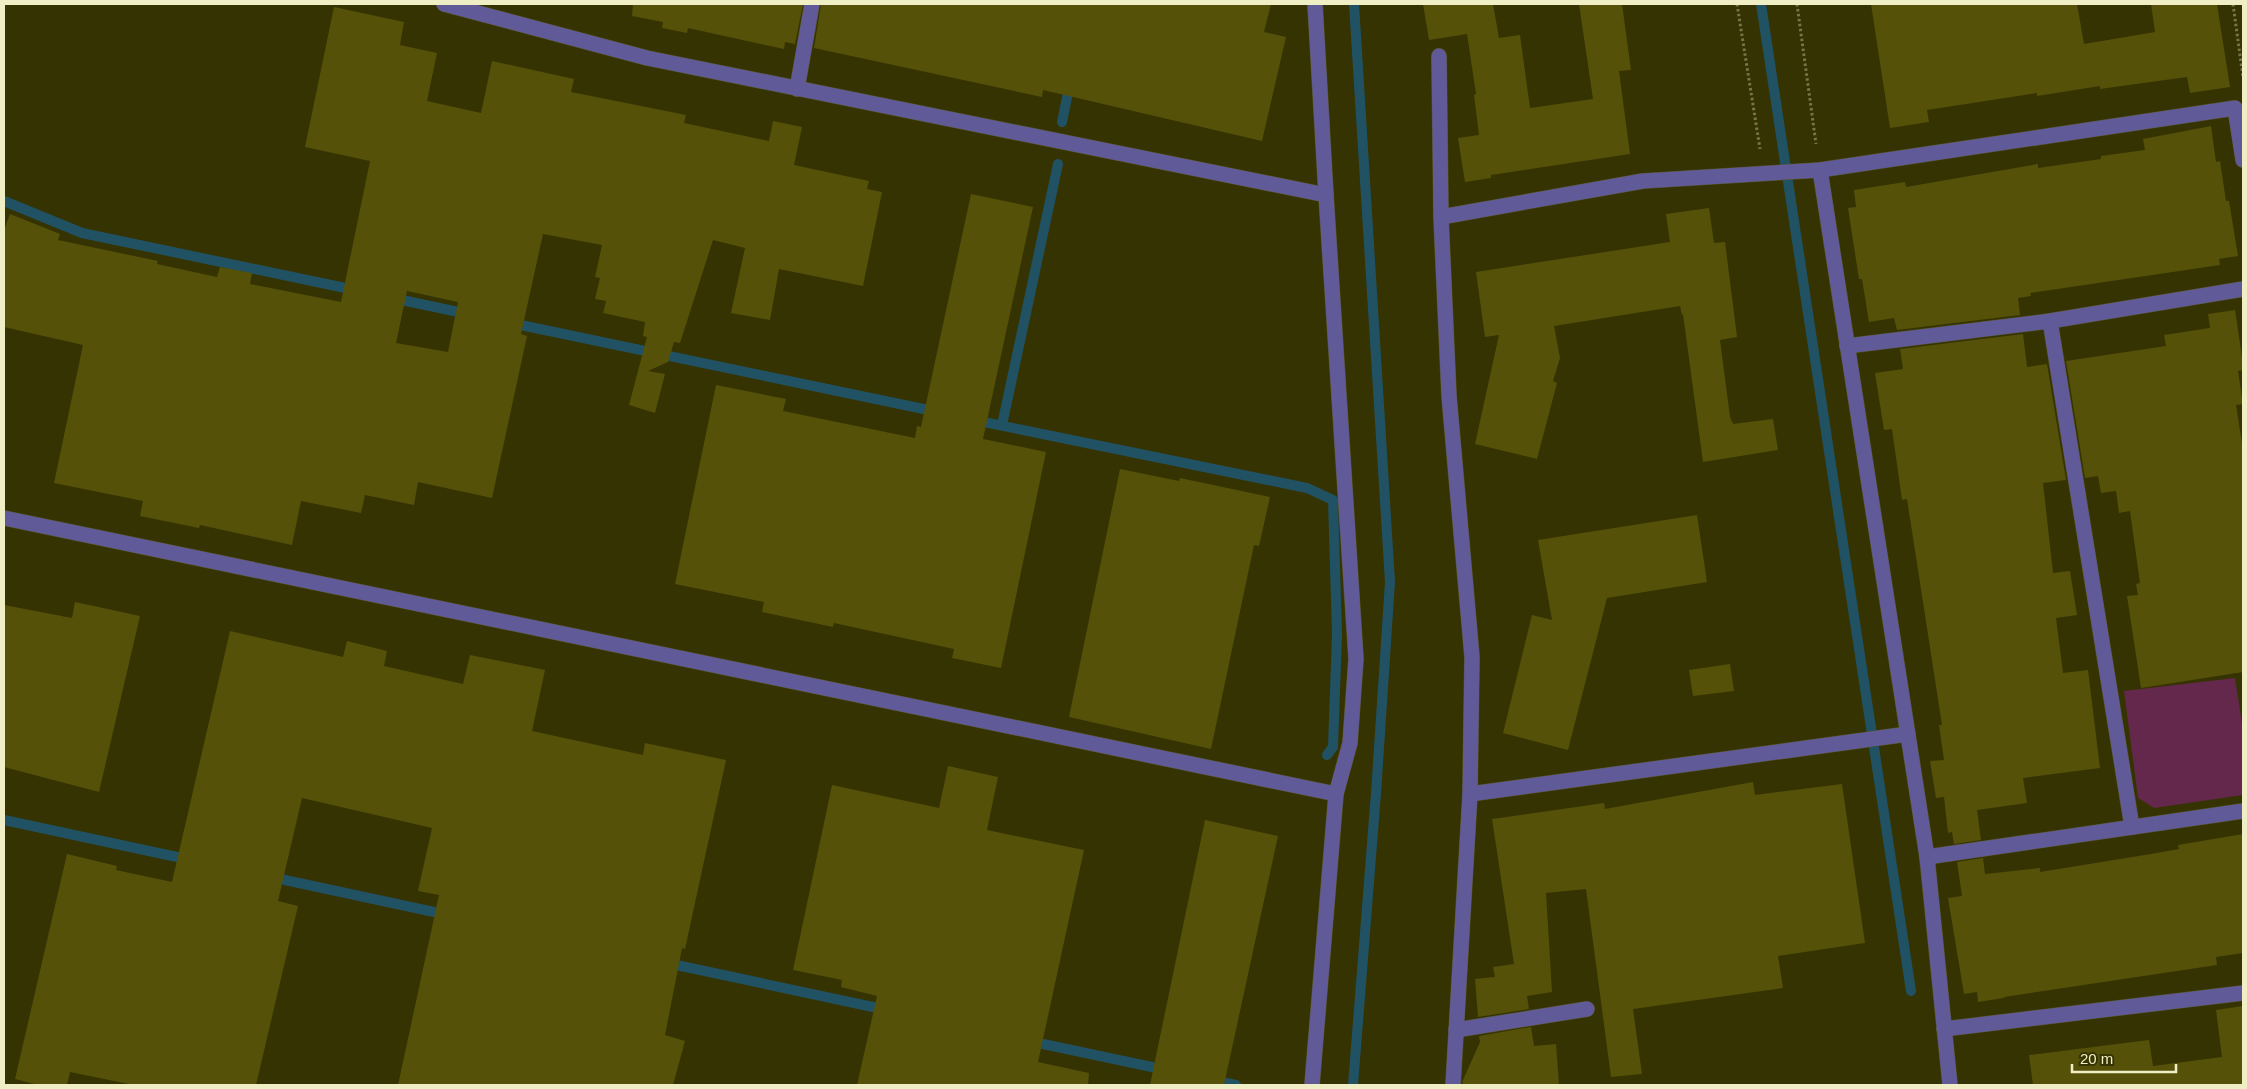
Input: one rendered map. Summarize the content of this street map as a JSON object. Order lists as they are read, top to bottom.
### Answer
{
  "scale_bar": "20 m"
}
